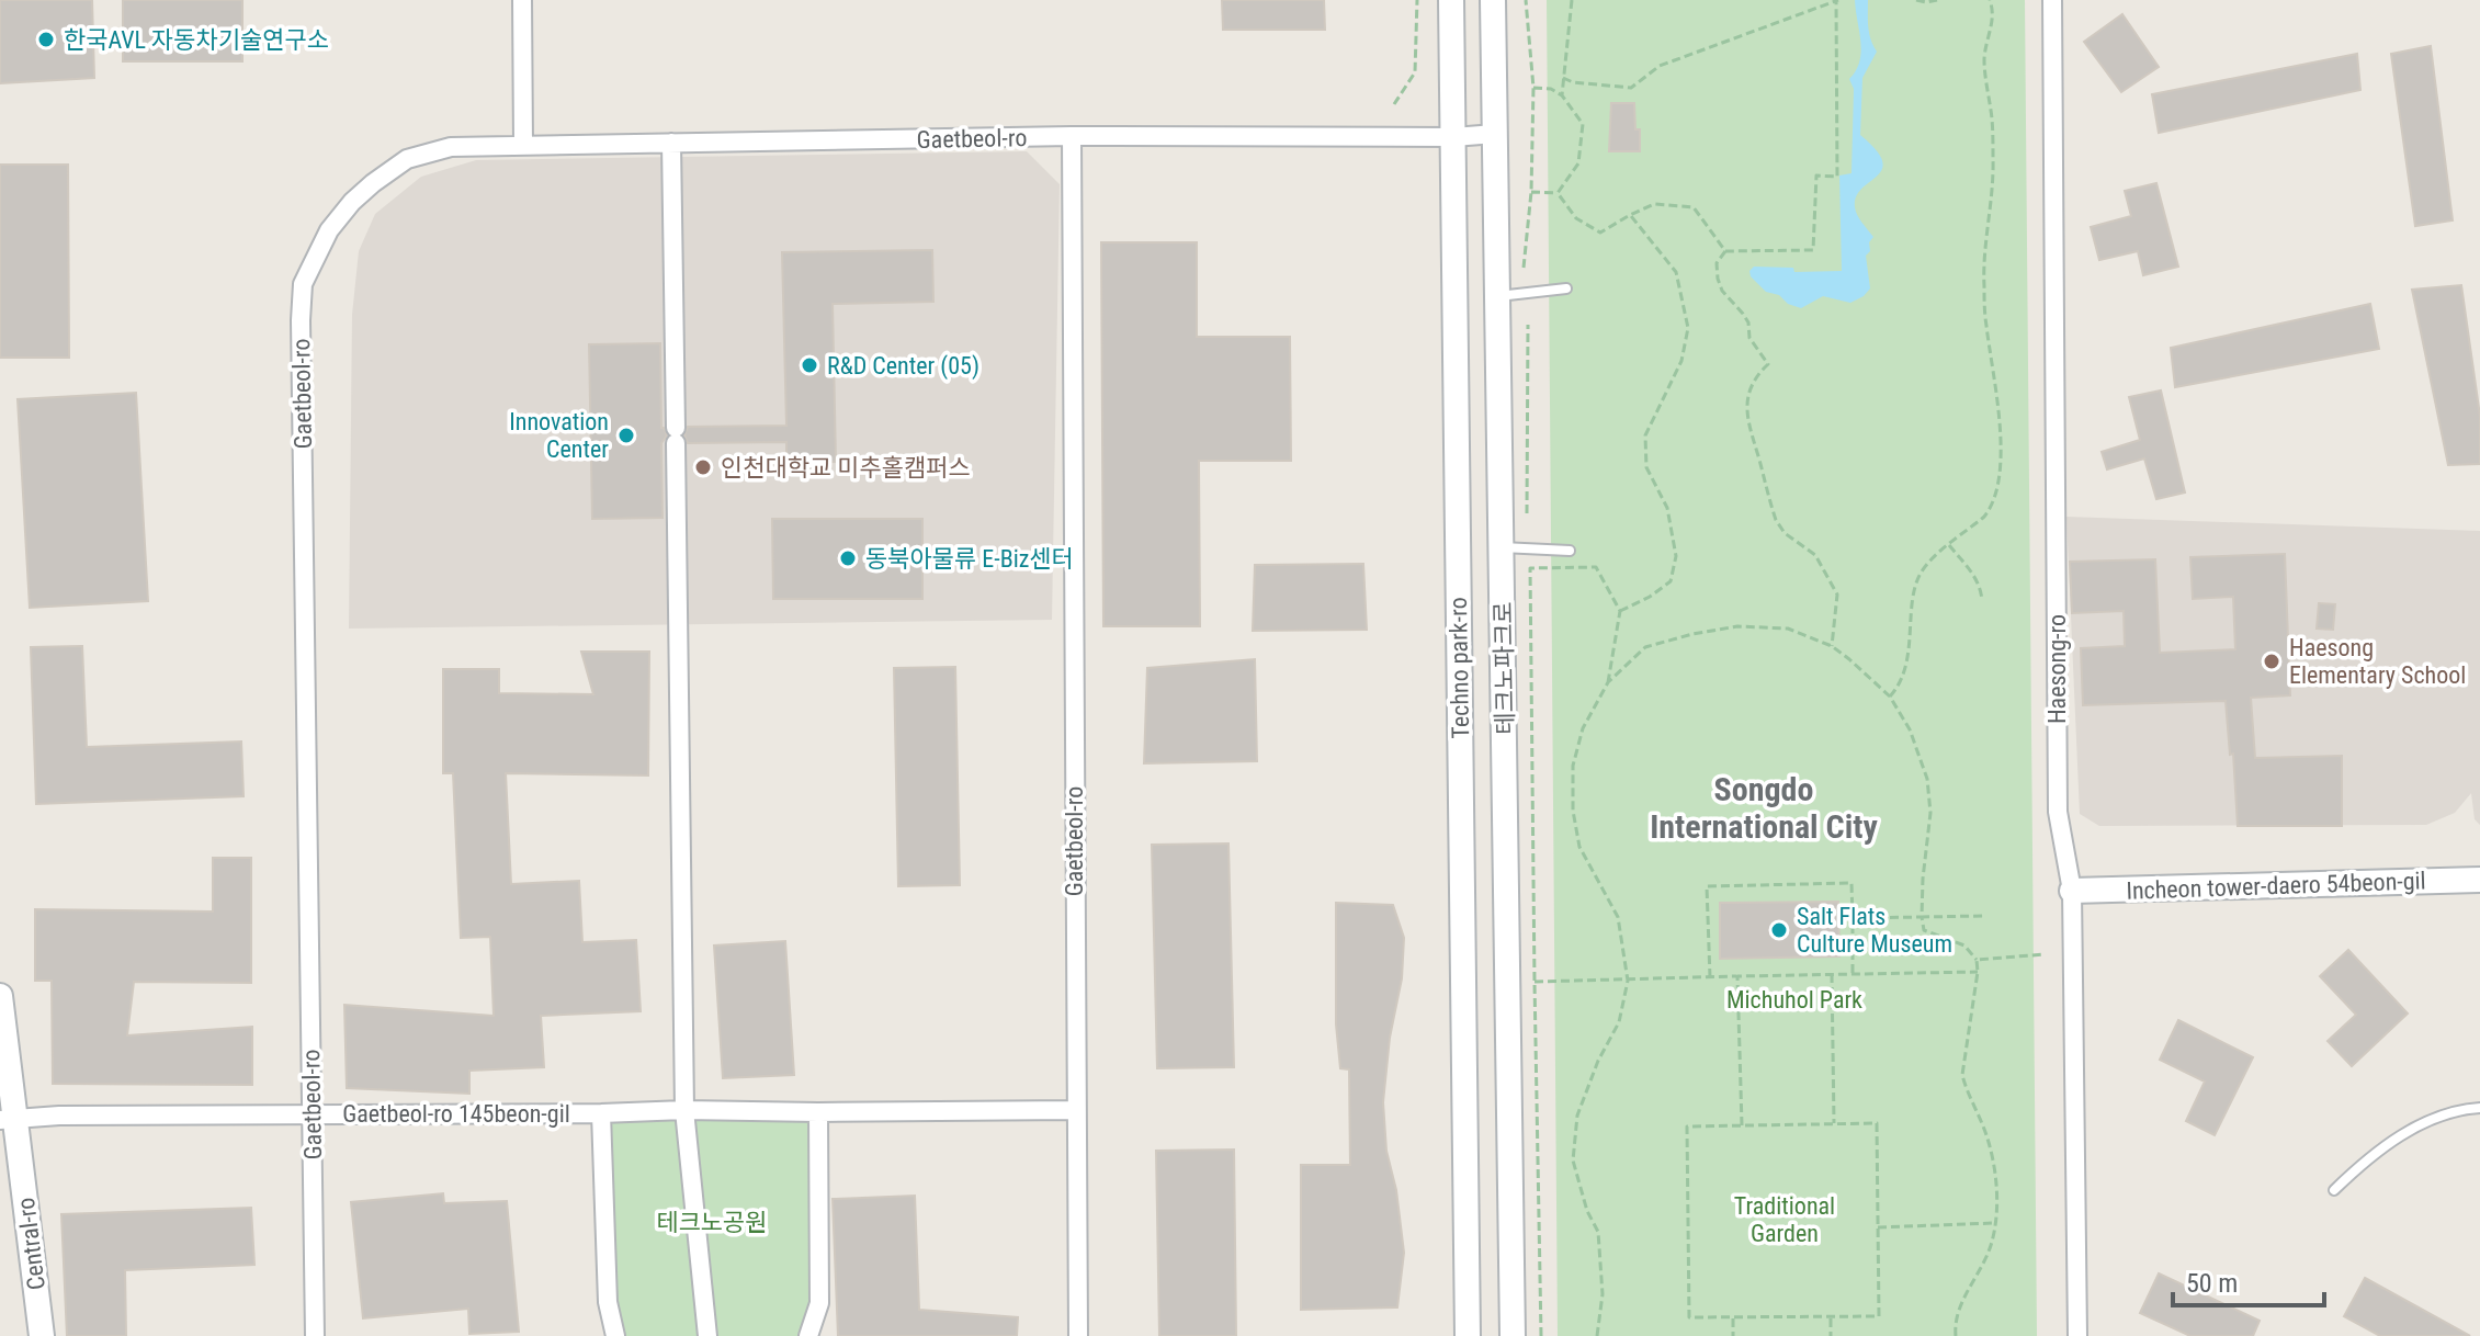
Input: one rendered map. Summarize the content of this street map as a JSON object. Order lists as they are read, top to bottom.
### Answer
{
  "streets": {
    "street": [
      "Gaetbeol-ro",
      "Techno park-ro",
      "테크노파크로",
      "Haesong-ro",
      "Incheon tower-daero 54beon-gil",
      "Gaetbeol-ro 145beon-gil",
      "Central-ro"
    ]
  },
  "crossings": [
    ["Gaetbeol-ro", "Techno park-ro"],
    ["Gaetbeol-ro", "테크노파크로"],
    ["Gaetbeol-ro", "Gaetbeol-ro 145beon-gil"],
    ["Haesong-ro", "Incheon tower-daero 54beon-gil"],
    ["Gaetbeol-ro 145beon-gil", "Central-ro"]
  ],
  "districts": ["Songdo International City"],
  "parks": ["Michuhol Park", "Traditional Garden", "테크노공원"],
  "places": [
    "한국AVL 자동차기술연구소",
    "R&D Center (05)",
    "Innovation Center",
    "인천대학교 미추홀캠퍼스",
    "동북아물류 E-Biz센터",
    "Haesong Elementary School",
    "Salt Flats Culture Museum"
  ],
  "scale_bar": "50 m"
}
